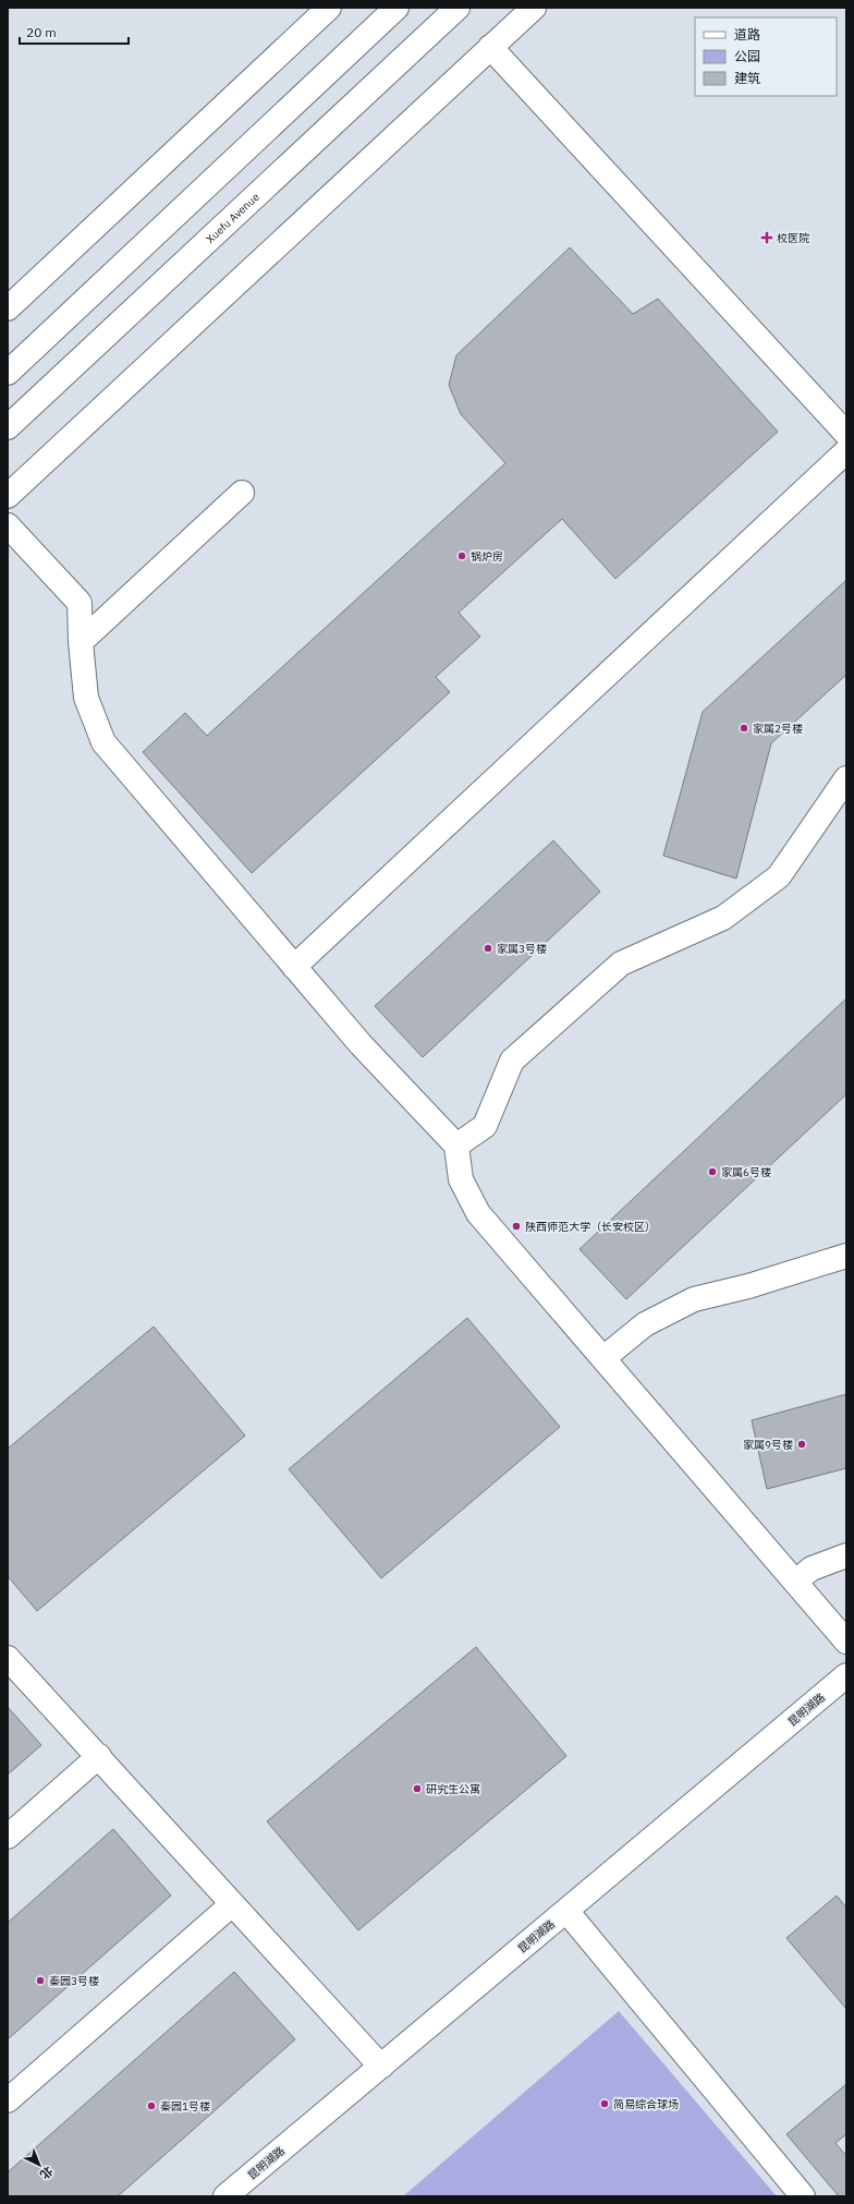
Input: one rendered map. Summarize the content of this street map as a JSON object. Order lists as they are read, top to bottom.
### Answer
{
  "streets": {
    "street": ["Xuefu Avenue", "昆明湖路"]
  },
  "places": {
    "health": ["校医院"],
    "other": [
      "锅炉房",
      "家属2号楼",
      "家属3号楼",
      "家属6号楼",
      "陕西师范大学（长安校区）",
      "家属9号楼",
      "研究生公寓",
      "秦园3号楼",
      "简易综合球场",
      "秦园1号楼"
    ]
  },
  "legend": ["道路", "公园", "建筑"],
  "scale_bar": "20 m",
  "north": "bottom right"
}
